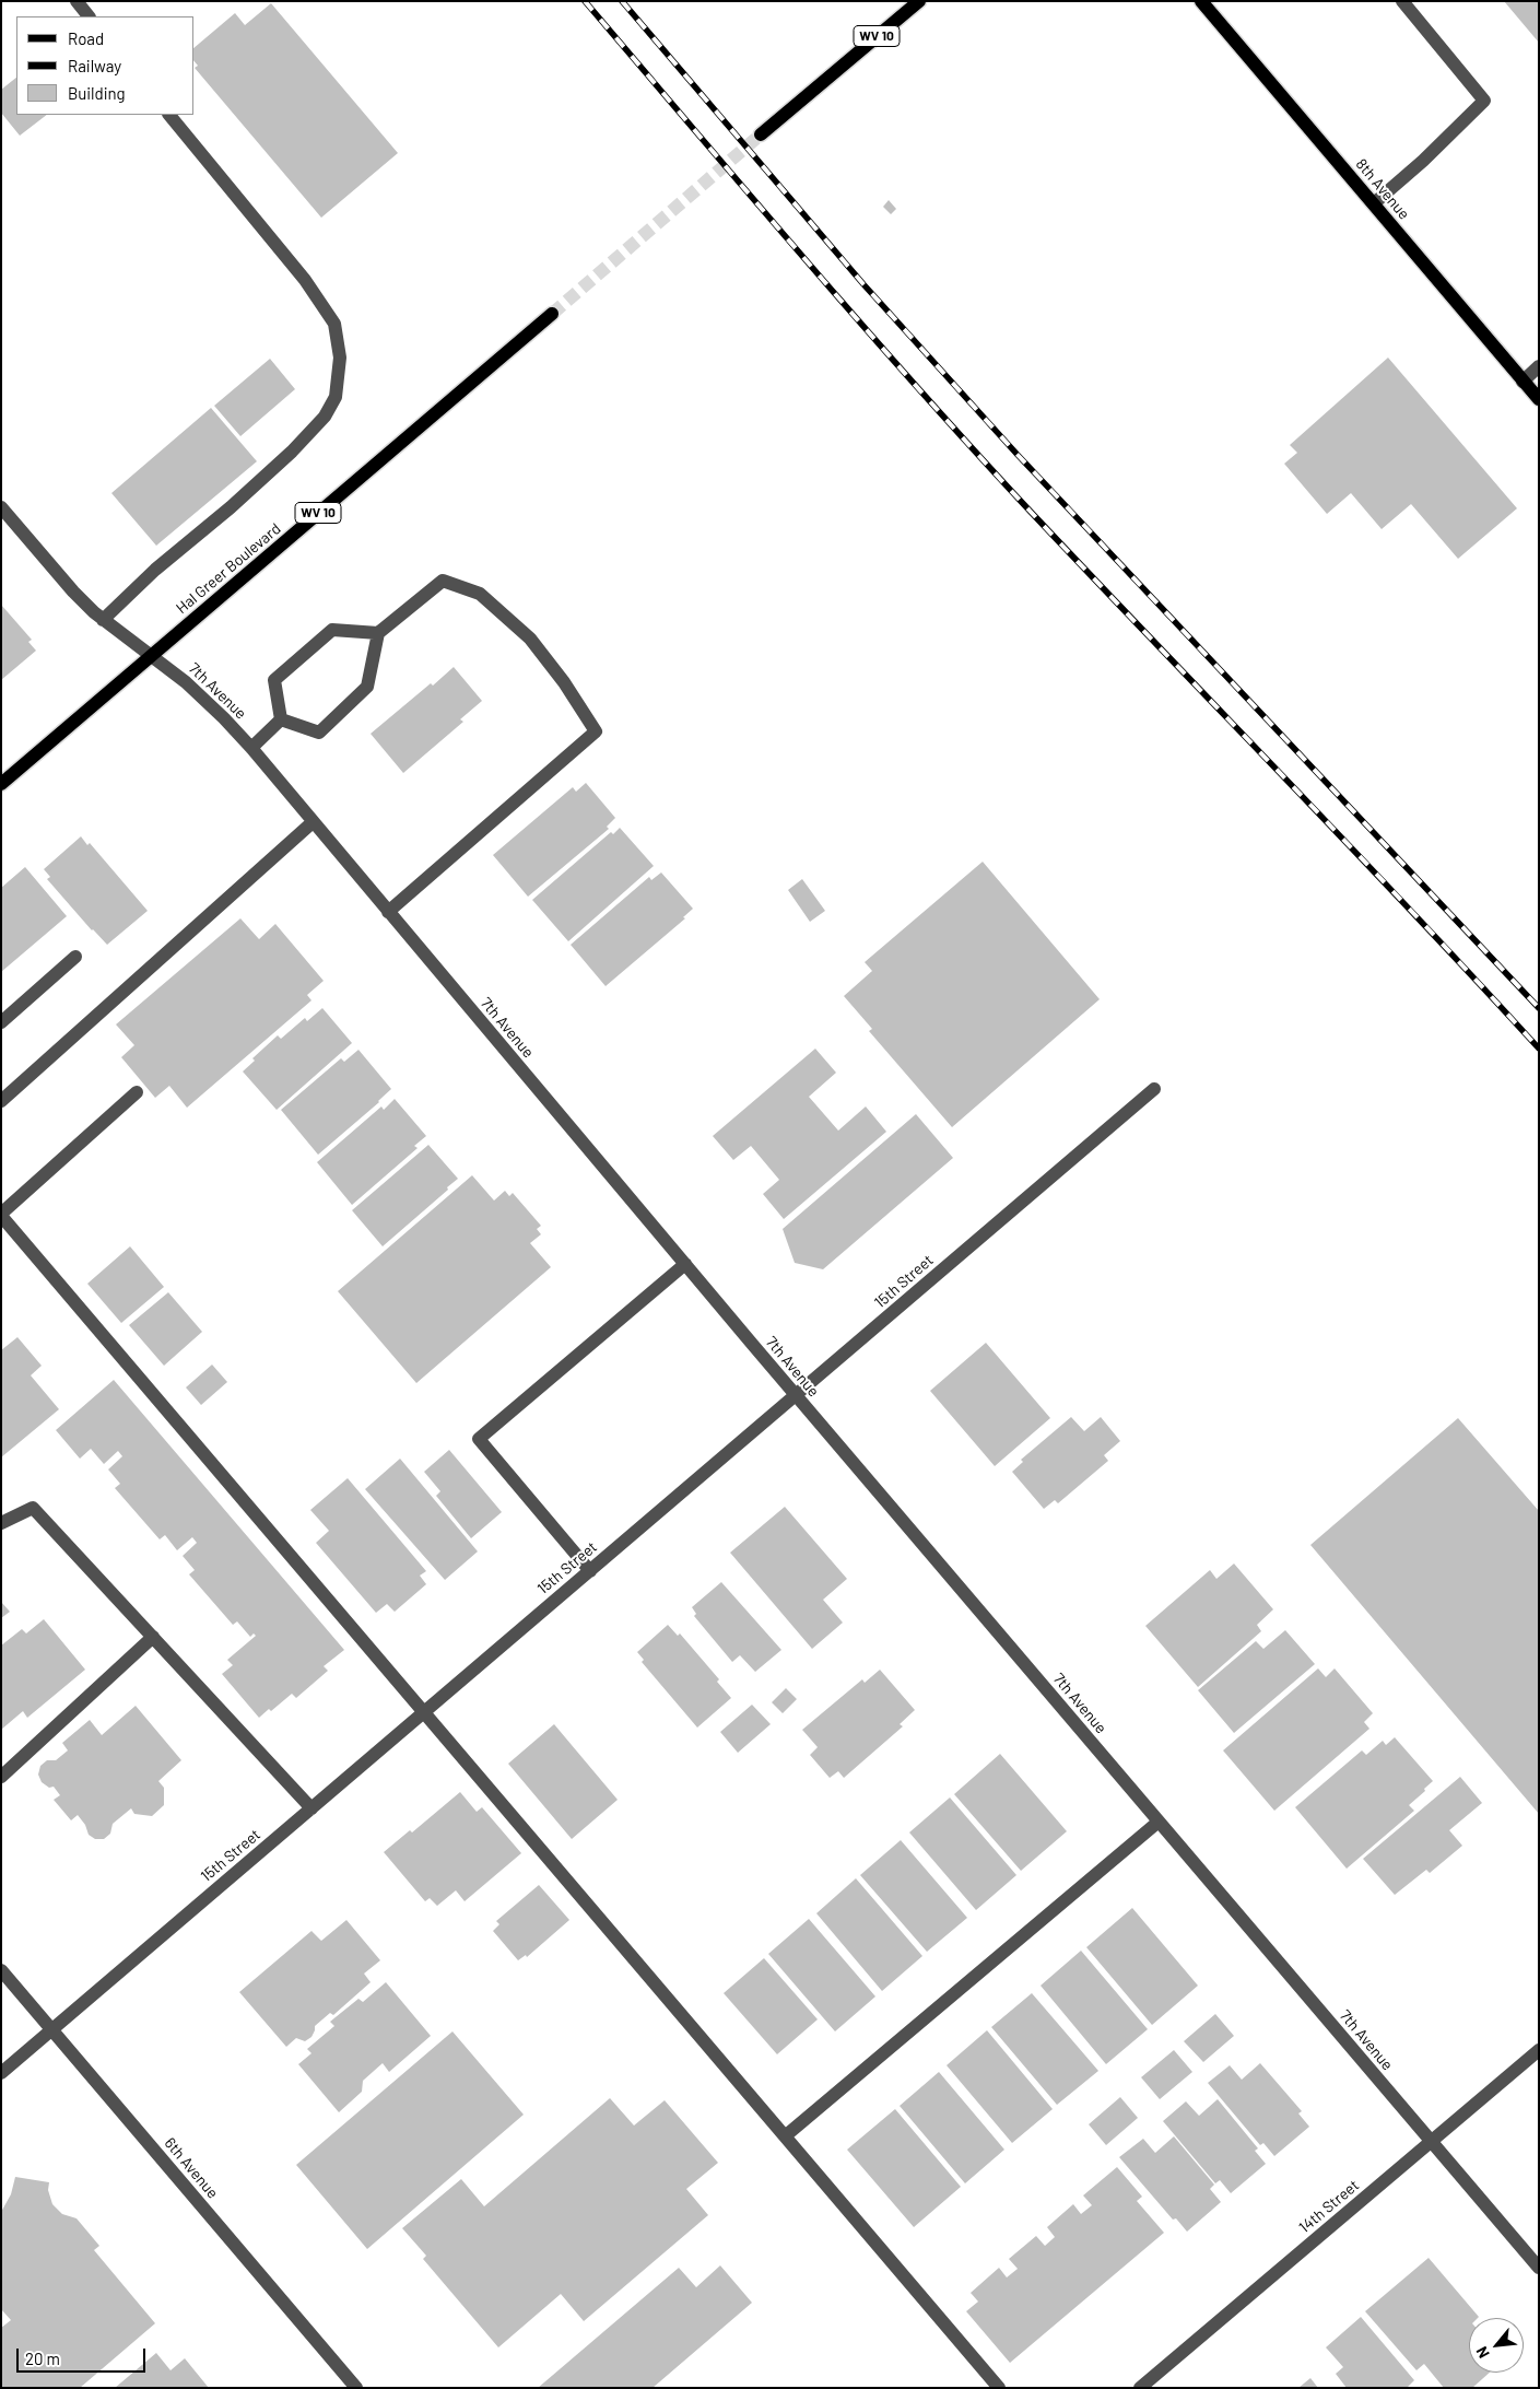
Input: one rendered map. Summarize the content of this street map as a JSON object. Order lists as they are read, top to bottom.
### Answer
{
  "streets": {
    "main road": ["WV 10", "8th Avenue", "Hal Greer Boulevard"],
    "street": [
      "7th Avenue",
      "15th Street",
      "6th Avenue",
      "14th Street"
    ]
  },
  "crossings": [
    ["Hal Greer Boulevard", "7th Avenue"],
    ["7th Avenue", "15th Street"],
    ["7th Avenue", "14th Street"],
    ["15th Street", "6th Avenue"]
  ],
  "legend": ["Road", "Railway", "Building"],
  "scale_bar": "20 m",
  "north": "bottom left"
}
